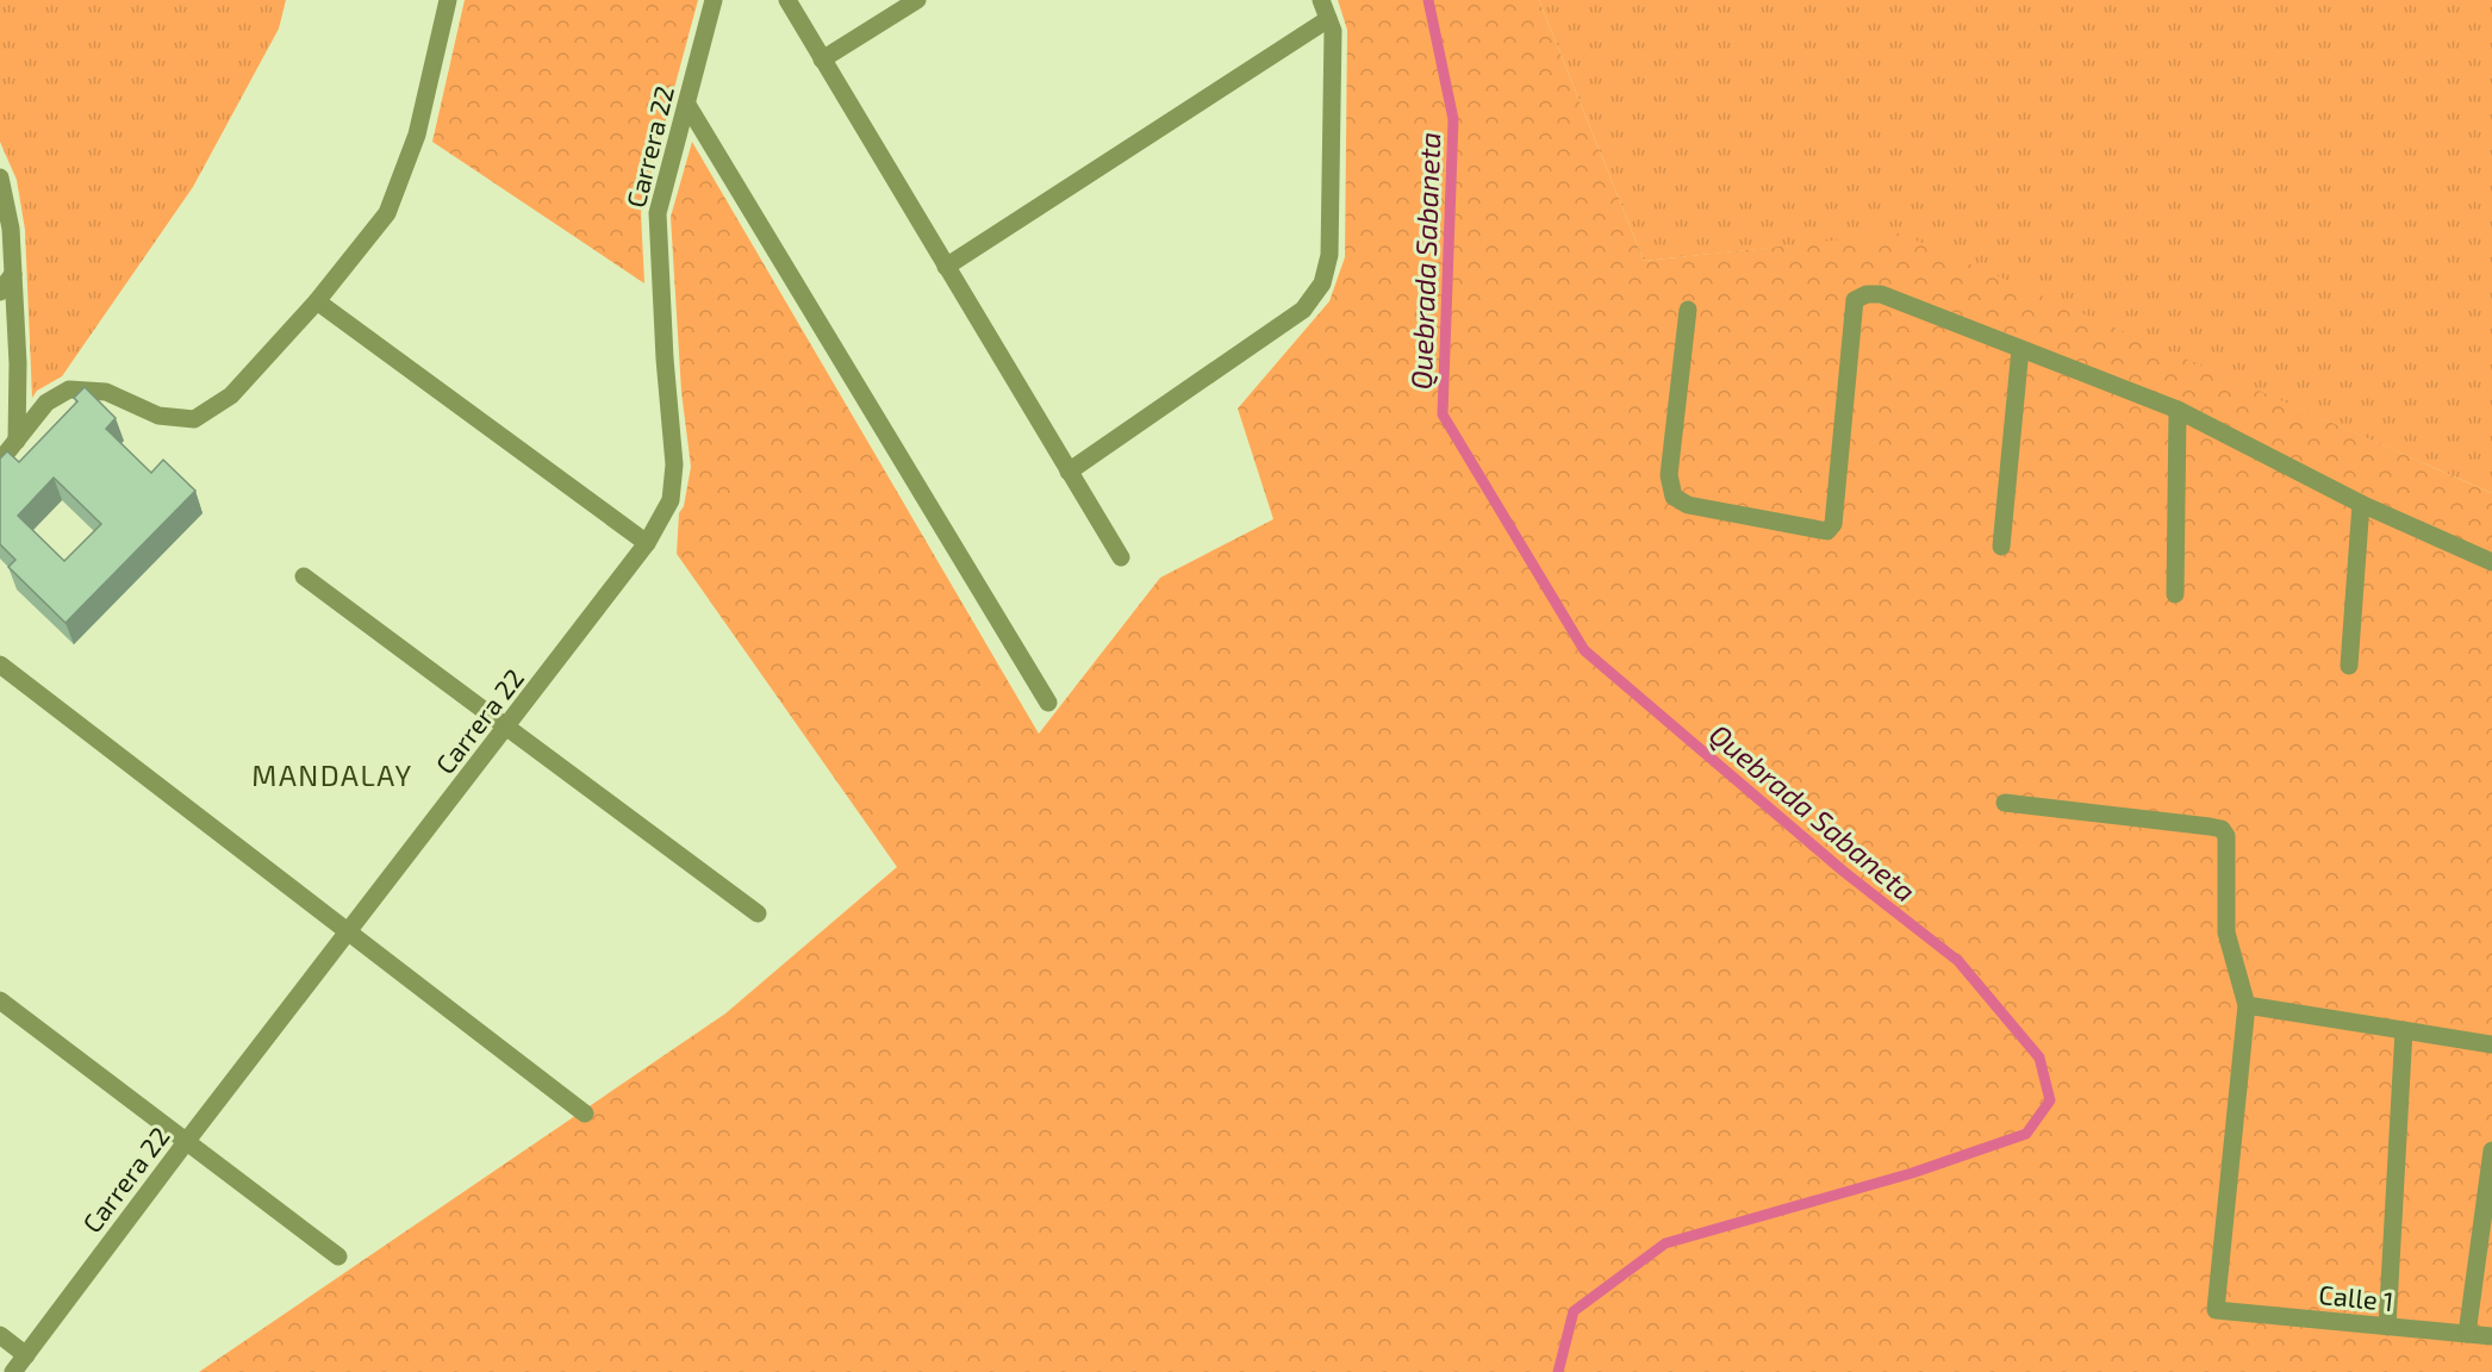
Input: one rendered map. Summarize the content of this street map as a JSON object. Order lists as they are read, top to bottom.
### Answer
{
  "streets": {
    "street": ["Carrera 22", "Calle 1"]
  },
  "districts": ["MANDALAY"],
  "water": ["Quebrada Sabaneta"]
}
